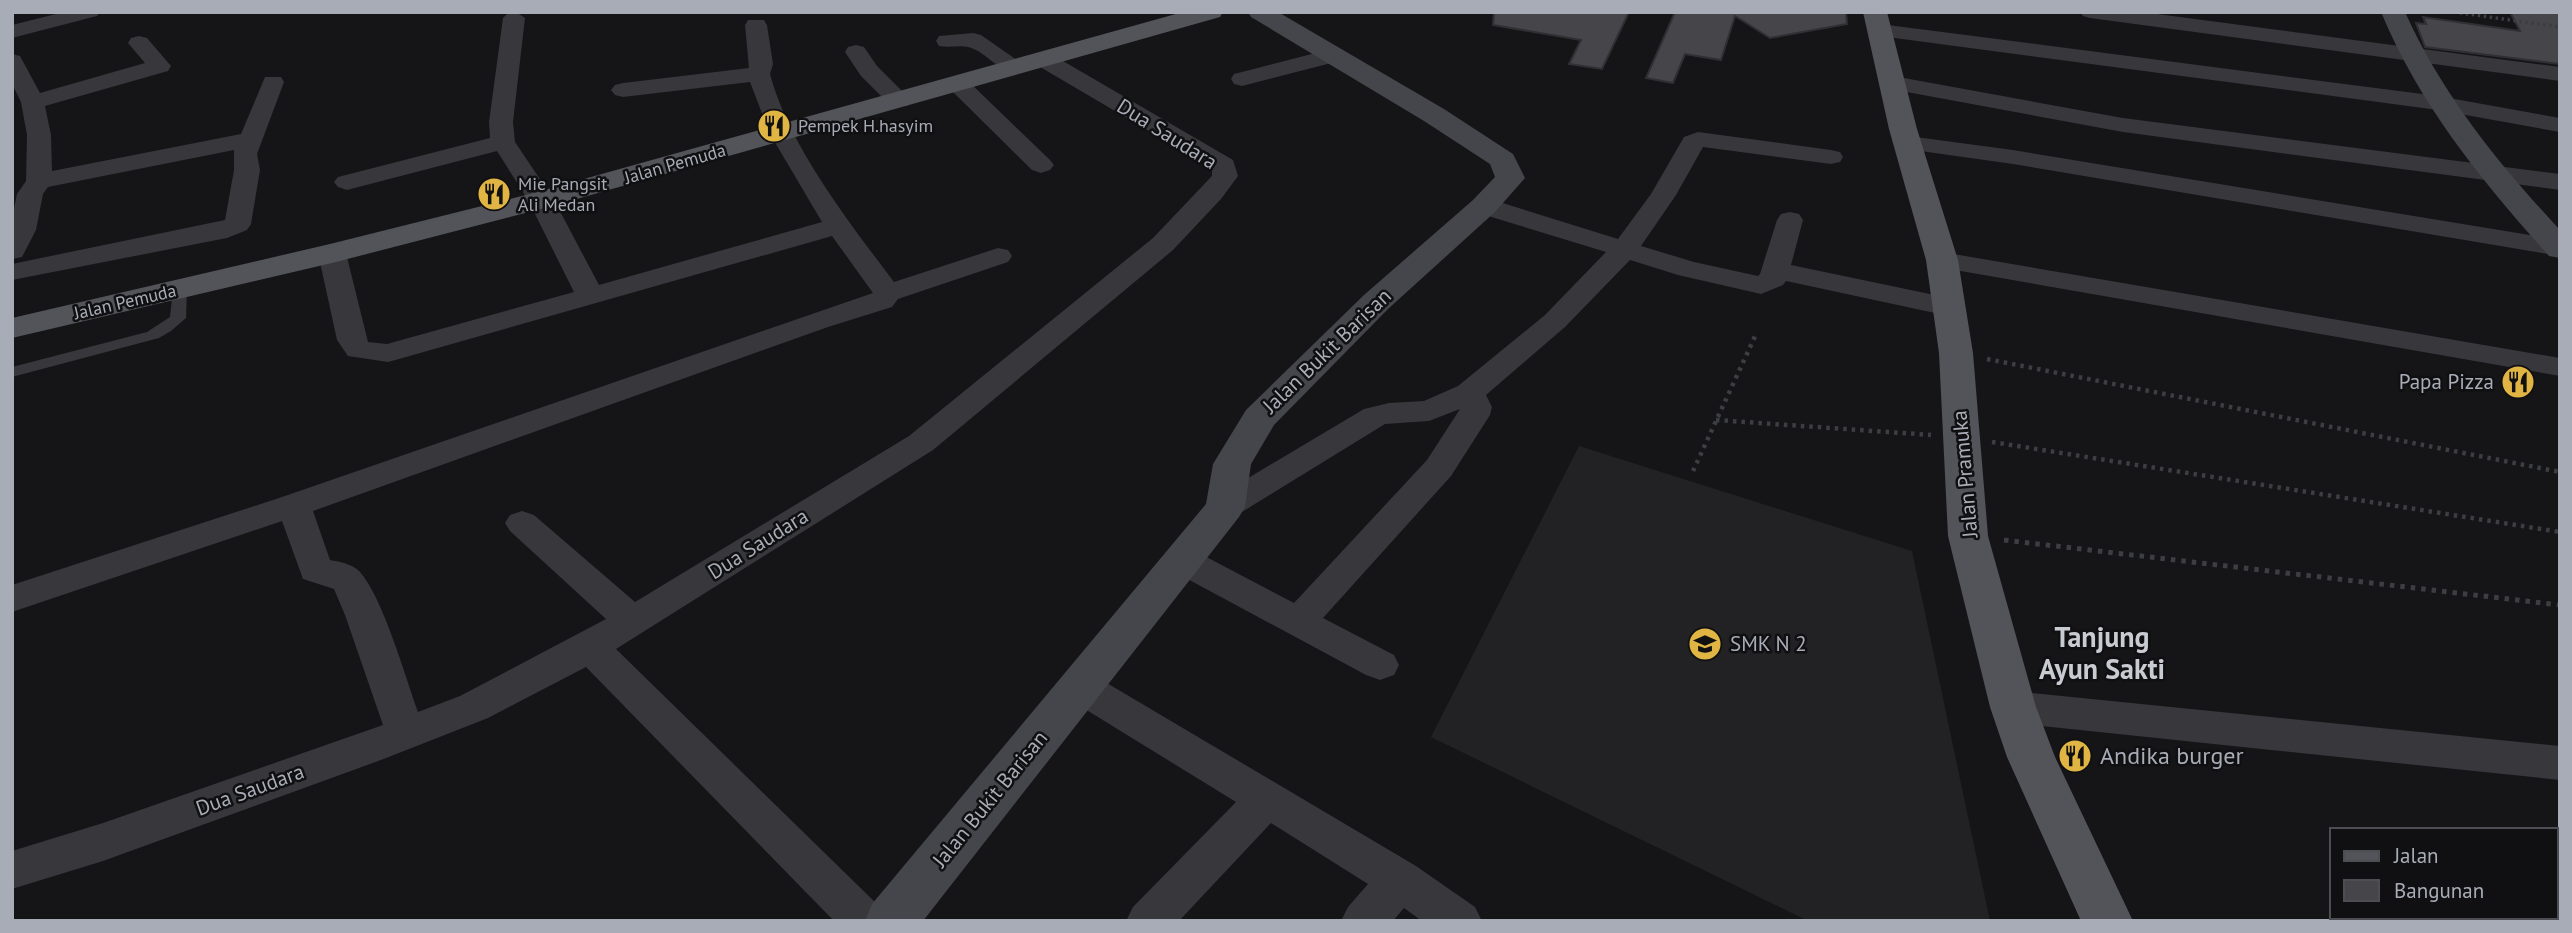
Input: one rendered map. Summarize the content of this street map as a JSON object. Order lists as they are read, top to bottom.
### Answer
{
  "streets": {
    "main road": ["Jalan Pemuda", "Jalan Pramuka"],
    "street": ["Dua Saudara", "Jalan Bukit Barisan"]
  },
  "crossings": [
    ["Dua Saudara", "Jalan Pemuda"]
  ],
  "districts": ["Tanjung Ayun Sakti"],
  "places": {
    "restaurant": [
      "Pempek H.hasyim",
      "Mie Pangsit Ali Medan",
      "Papa Pizza",
      "Andika burger"
    ],
    "school or university": ["SMK N 2"]
  },
  "legend": ["Jalan", "Bangunan"]
}
